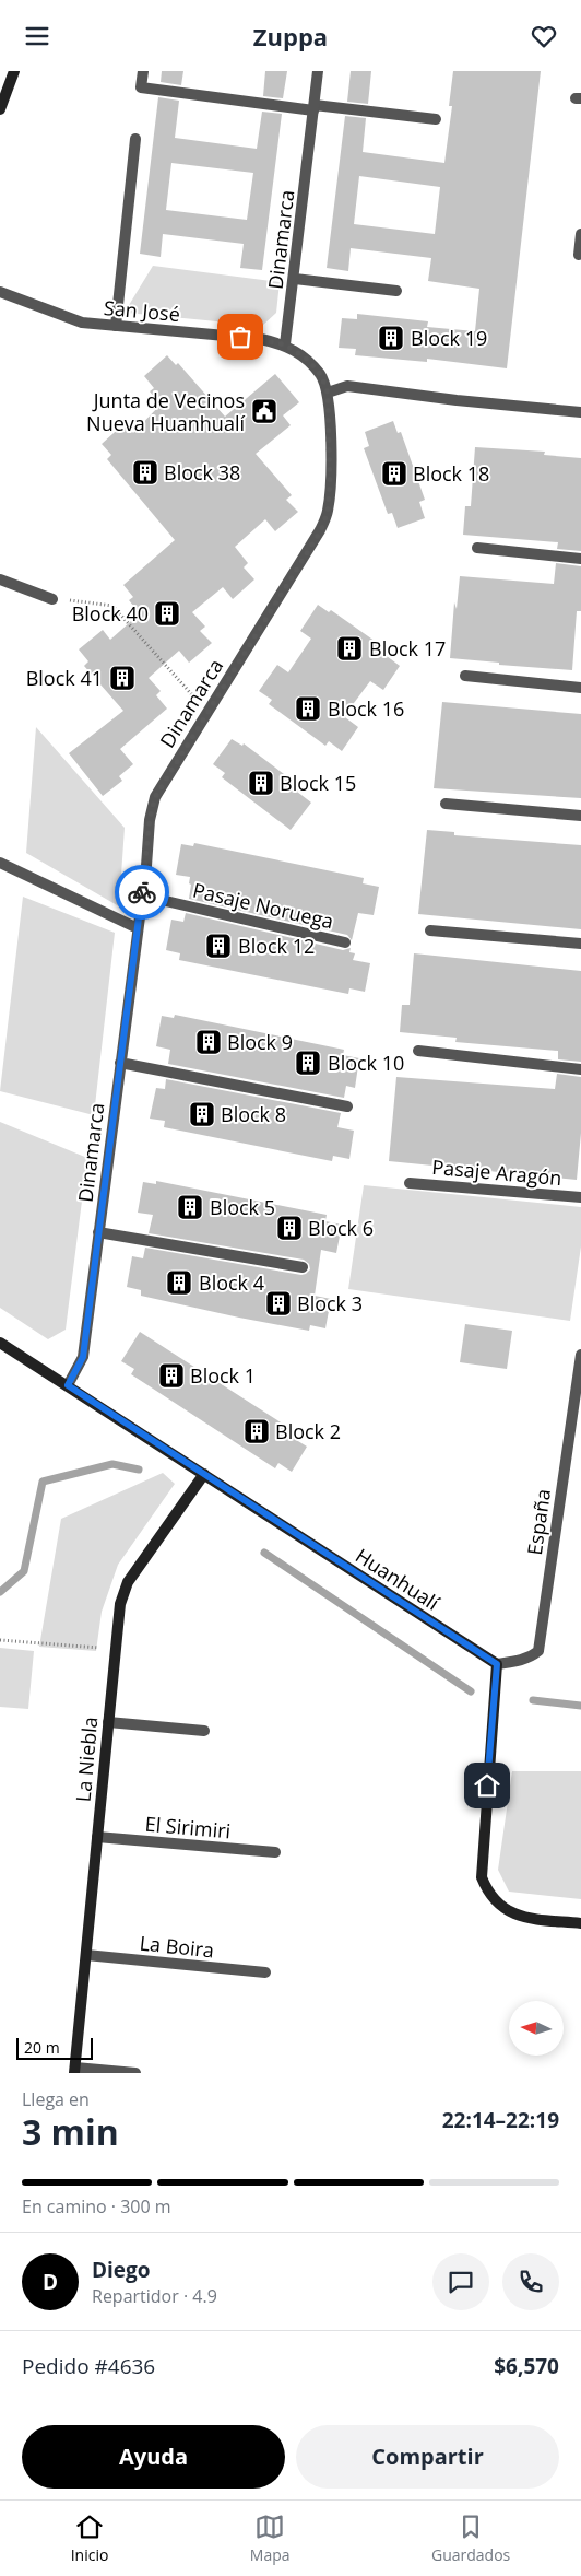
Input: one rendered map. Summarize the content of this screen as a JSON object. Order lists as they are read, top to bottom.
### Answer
{
  "streets": {
    "street": [
      "Dinamarca",
      "San José",
      "Pasaje Noruega",
      "Pasaje Aragón",
      "España",
      "Huanhualí",
      "La Niebla",
      "El Sirimiri",
      "La Boira"
    ]
  },
  "crossings": [
    ["Dinamarca", "San José"],
    ["Dinamarca", "Pasaje Noruega"],
    ["Dinamarca", "Huanhualí"],
    ["España", "Huanhualí"],
    ["Huanhualí", "La Niebla"],
    ["La Niebla", "El Sirimiri"],
    ["La Niebla", "La Boira"]
  ],
  "places": {
    "building": [
      "Block 19",
      "Block 38",
      "Block 18",
      "Block 40",
      "Block 17",
      "Block 41",
      "Block 16",
      "Block 15",
      "Block 12",
      "Block 9",
      "Block 10",
      "Block 8",
      "Block 5",
      "Block 6",
      "Block 4",
      "Block 3",
      "Block 1",
      "Block 2"
    ],
    "public building": ["Junta de Vecinos Nueva Huanhualí"]
  },
  "scale_bar": "20 m",
  "north": "left",
  "page": {
    "header": "Zuppa",
    "scale": "20 m",
    "heading": ["3 min", "Llega en", "22:14–22:19"],
    "panel": [
      "Diego",
      "Repartidor · 4.9",
      "Pedido #4636",
      "$6,570"
    ],
    "bar": "En camino · 300 m",
    "round": "D",
    "buttons": ["Ayuda", "Compartir"],
    "tabs": ["Inicio", "Mapa", "Guardados"]
  }
}
